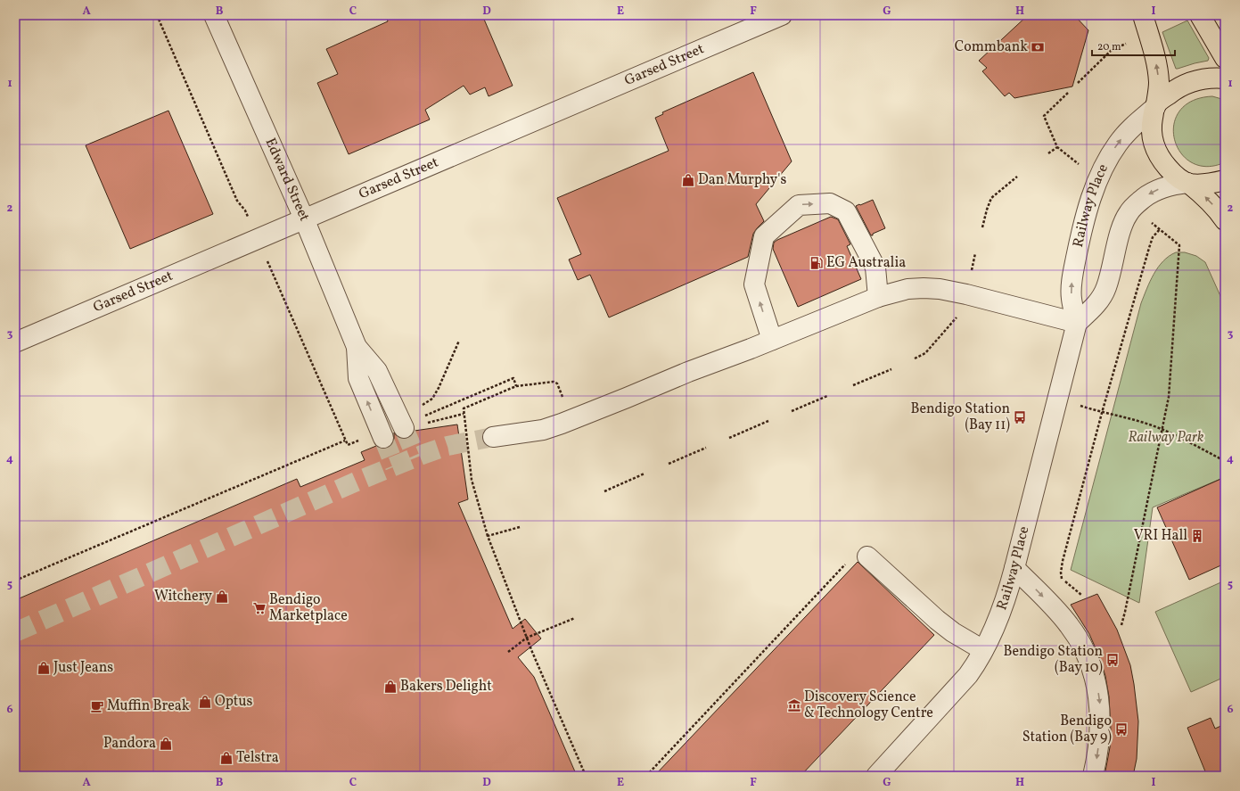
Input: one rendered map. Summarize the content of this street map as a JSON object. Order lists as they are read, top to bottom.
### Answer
{
  "streets": {
    "street": ["Garsed Street", "Edward Street", "Railway Place"]
  },
  "crossings": [
    ["Garsed Street", "Edward Street"]
  ],
  "parks": ["Railway Park"],
  "places": {
    "bank": ["Commbank"],
    "shop": [
      "Dan Murphy's",
      "Witchery",
      "Just Jeans",
      "Bakers Delight",
      "Optus",
      "Pandora",
      "Telstra"
    ],
    "fuel station": ["EG Australia"],
    "bus stop": ["Bendigo Station (Bay 11)", "Bendigo Station (Bay 10)", "Bendigo Station (Bay 9)"],
    "building": ["VRI Hall"],
    "supermarket": ["Bendigo Marketplace"],
    "museum": ["Discovery Science & Technology Centre"],
    "cafe": ["Muffin Break"]
  },
  "scale_bar": "20 m",
  "grid": {
    "columns": [
      "A",
      "B",
      "C",
      "D",
      "E",
      "F",
      "G",
      "H",
      "I"
    ],
    "rows": [
      "1",
      "2",
      "3",
      "4",
      "5",
      "6"
    ]
  }
}
